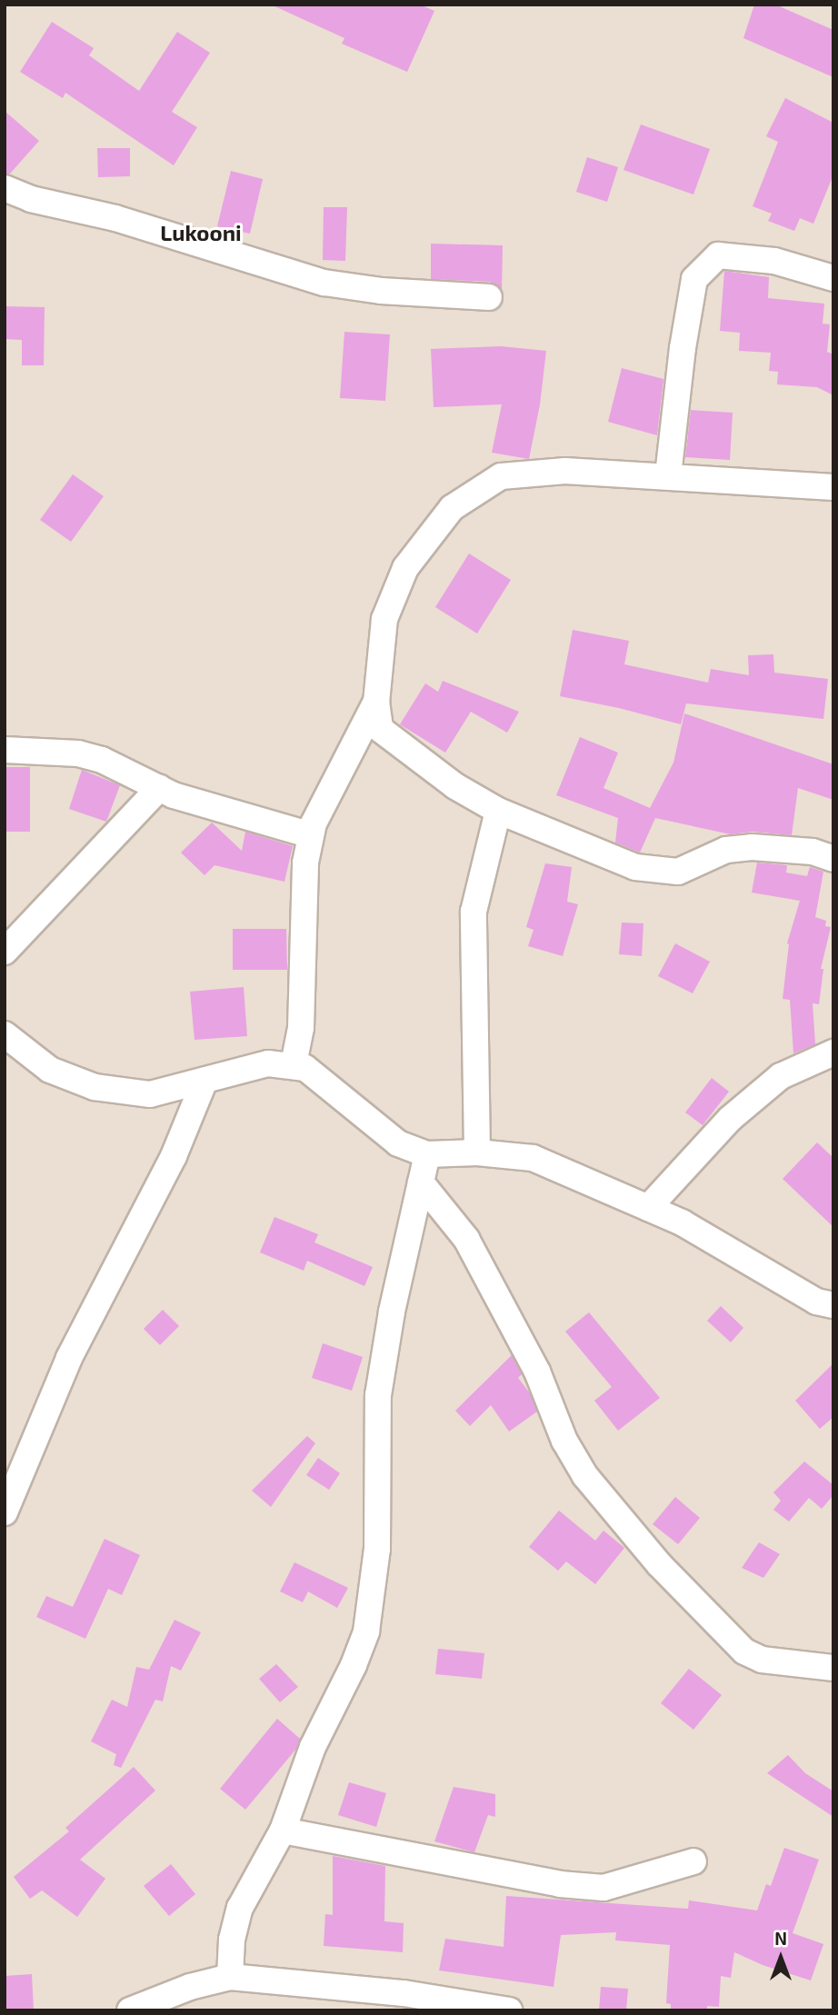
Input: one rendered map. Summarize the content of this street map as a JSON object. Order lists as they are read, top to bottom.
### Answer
{
  "districts": ["Lukooni"],
  "north": "top"
}
